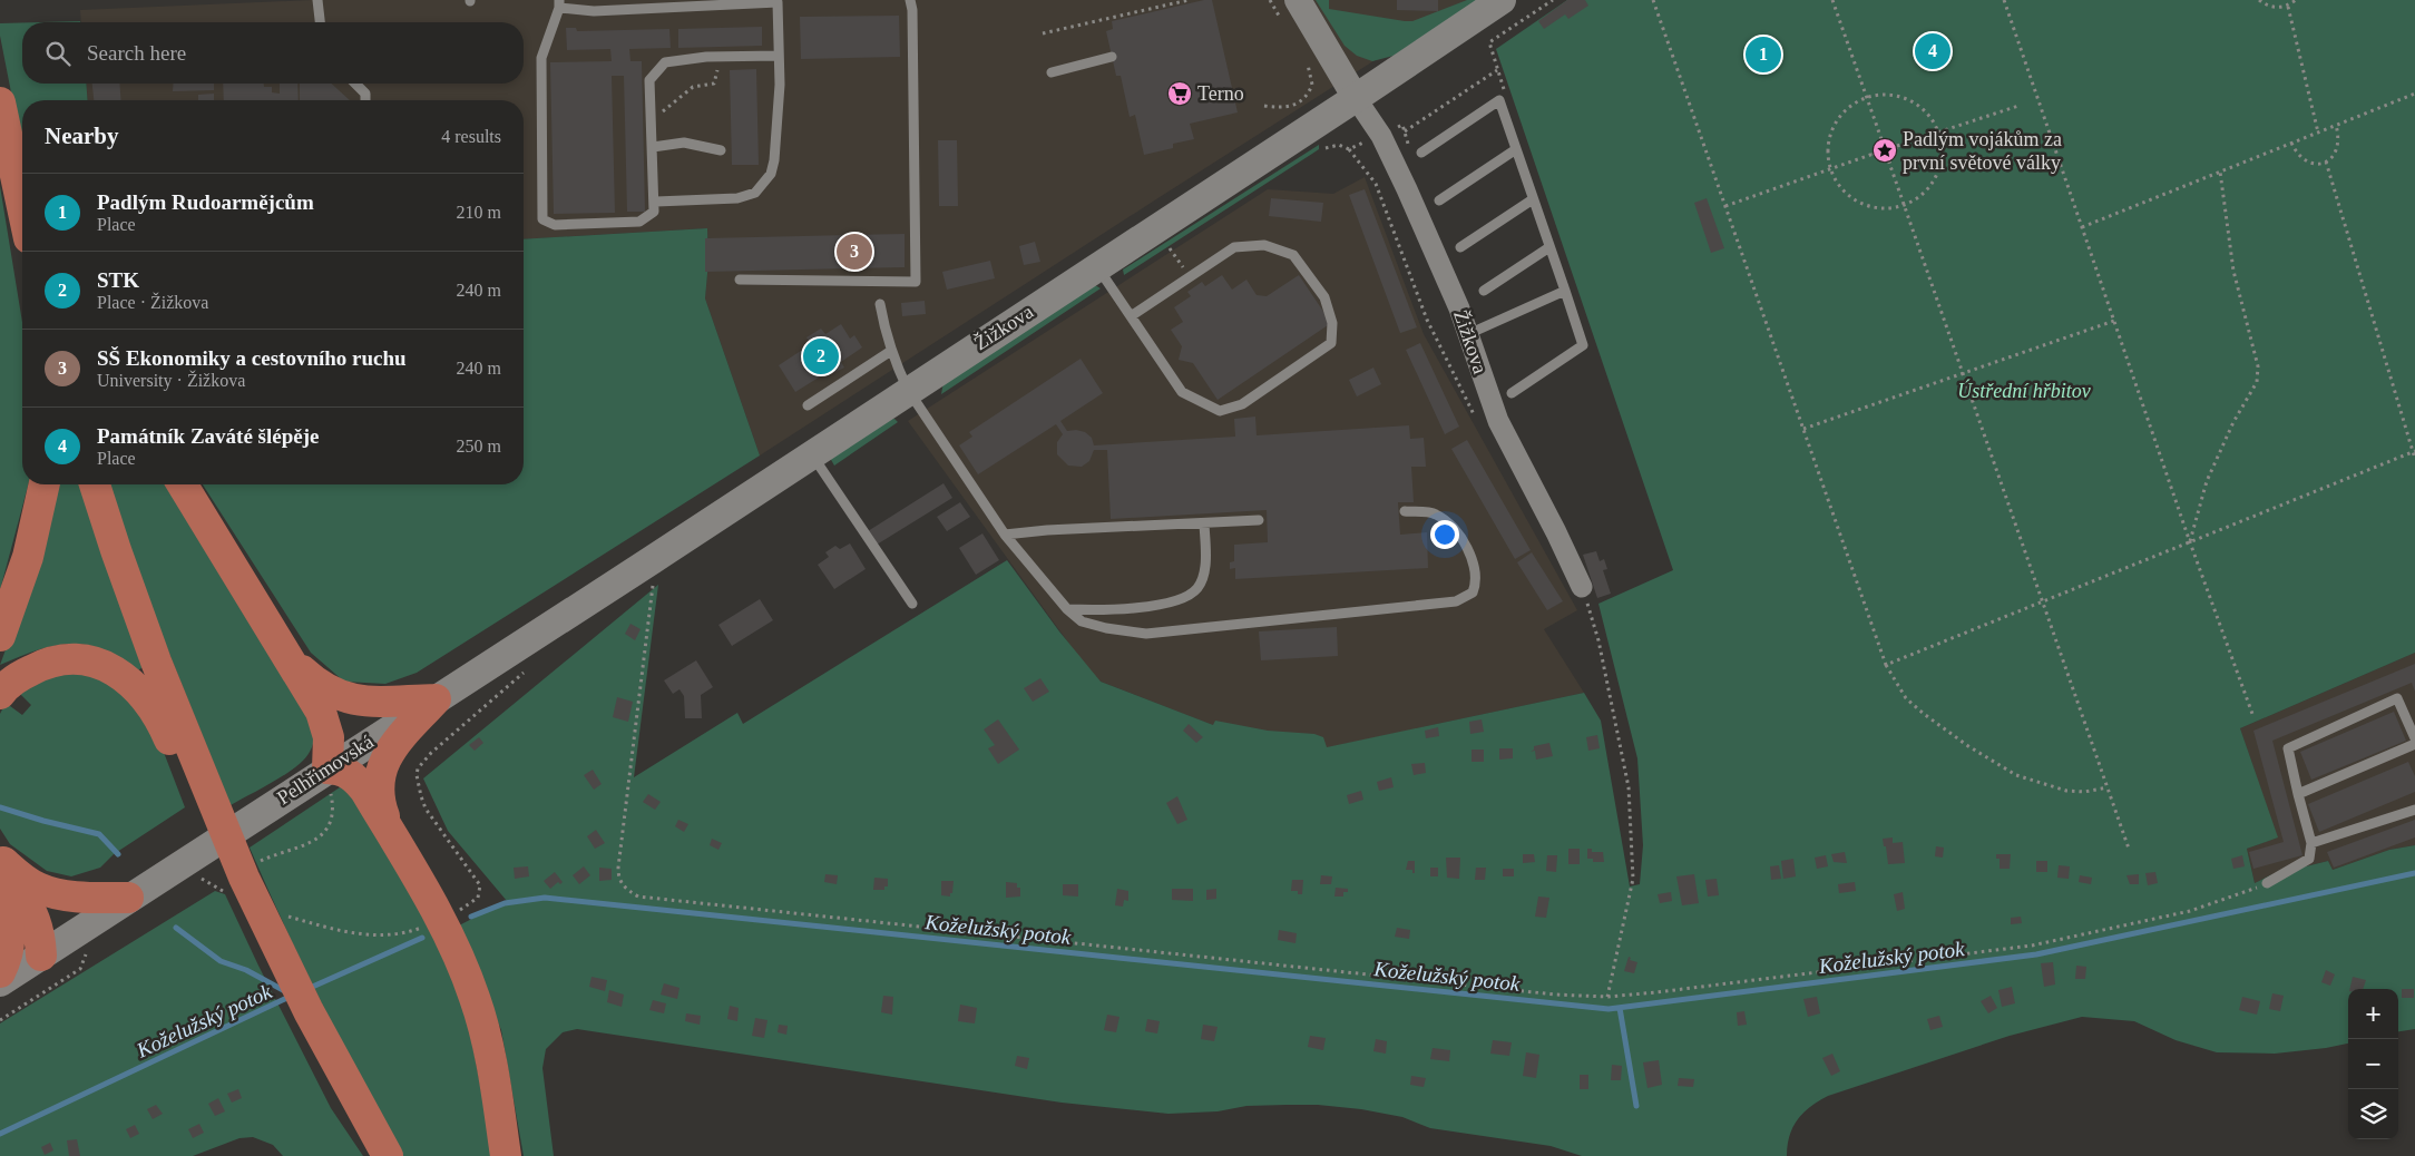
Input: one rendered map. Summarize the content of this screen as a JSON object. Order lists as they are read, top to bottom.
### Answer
{
  "streets": {
    "main road": ["Žižkova", "Pelhřimovská"]
  },
  "crossings": [
    ["Žižkova", "Pelhřimovská"]
  ],
  "water": ["Koželužský potok"],
  "parks": ["Ústřední hřbitov"],
  "places": {
    "supermarket": ["Terno"],
    "place": ["Padlým vojákům za první světové války"]
  },
  "page": {
    "search": "Search here",
    "pins": [
      "4",
      "1",
      "3",
      "2"
    ],
    "heading": ["Nearby", "4 results"],
    "list": [
      {
        "mark": "1",
        "name": "Padlým Rudoarmějcům",
        "note": "Place",
        "value": "210 m"
      },
      {
        "mark": "2",
        "name": "STK",
        "note": "Place · Žižkova",
        "value": "240 m"
      },
      {
        "mark": "3",
        "name": "SŠ Ekonomiky a cestovního ruchu",
        "note": "University · Žižkova",
        "value": "240 m"
      },
      {
        "mark": "4",
        "name": "Památník Zaváté šlépěje",
        "note": "Place",
        "value": "250 m"
      }
    ],
    "map_buttons": ["+", "−"]
  }
}
